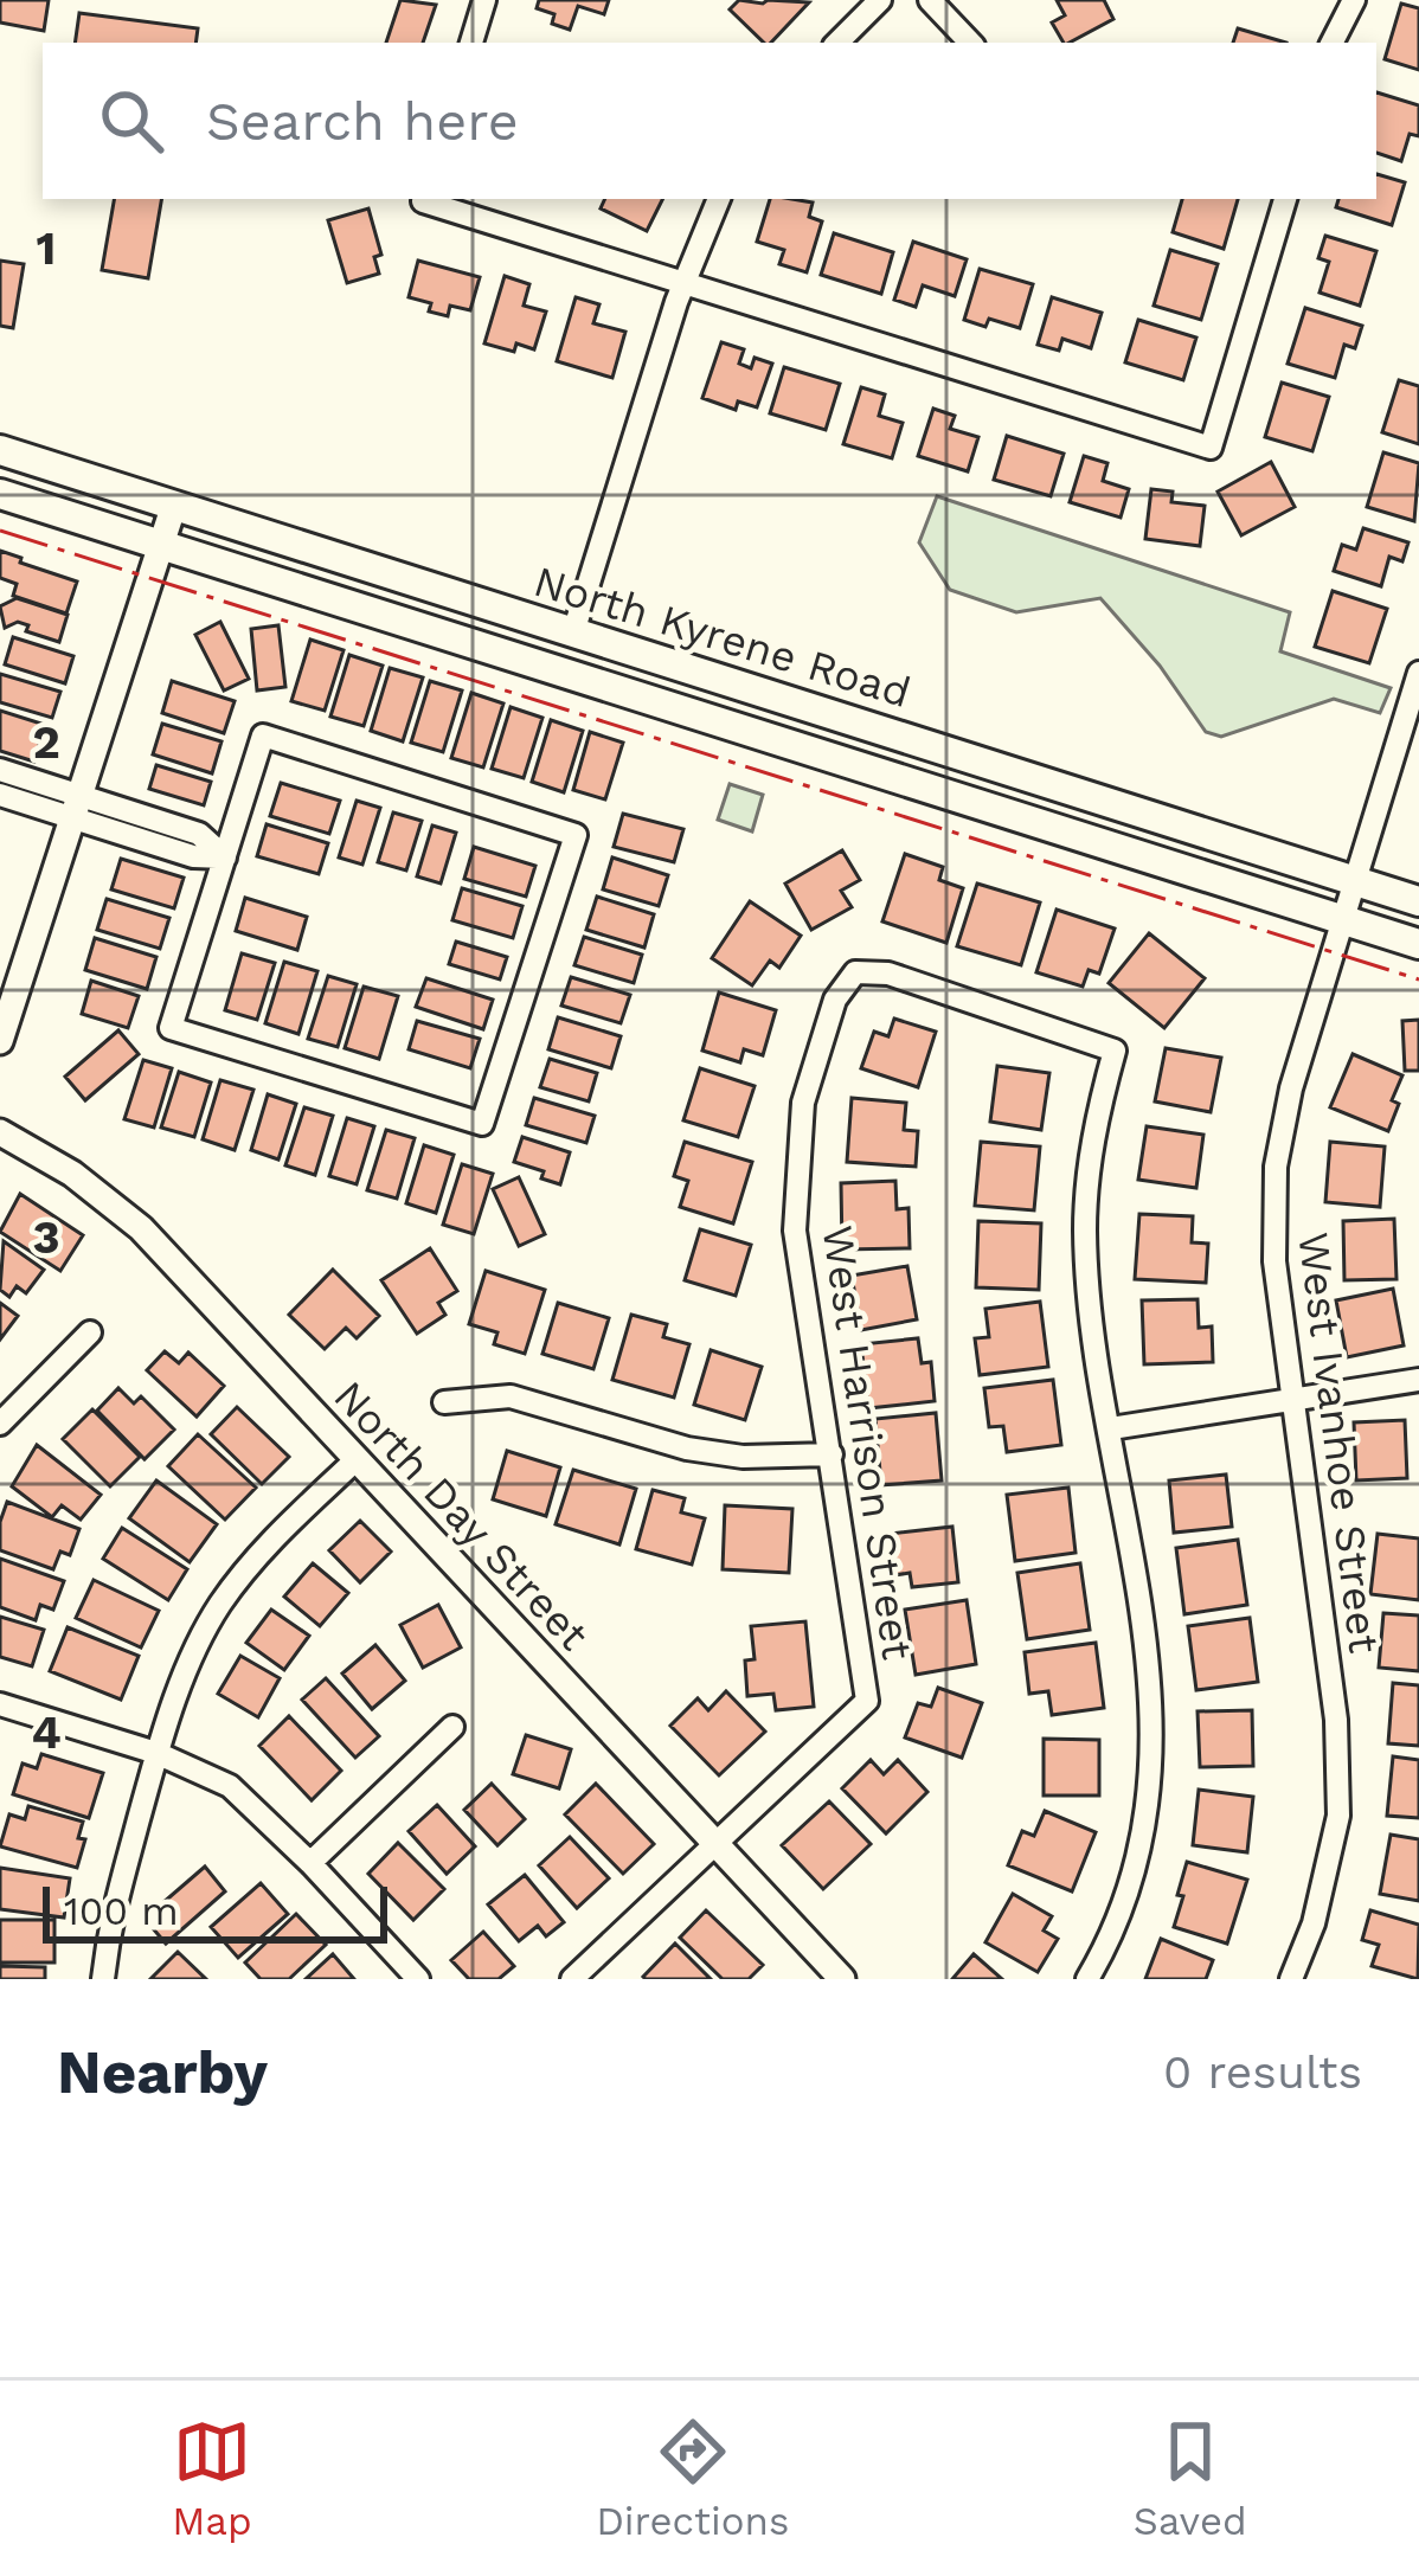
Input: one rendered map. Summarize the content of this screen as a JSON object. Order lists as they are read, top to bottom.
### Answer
{
  "streets": {
    "main road": ["North Kyrene Road"],
    "street": ["West Harrison Street", "West Ivanhoe Street", "North Day Street"]
  },
  "crossings": [
    ["North Kyrene Road", "West Ivanhoe Street"],
    ["West Harrison Street", "North Day Street"]
  ],
  "scale_bar": "100 m",
  "page": {
    "search": "Search here",
    "scale": "100 m",
    "heading": ["Nearby", "0 results"],
    "nav": ["Map", "Directions", "Saved"]
  },
  "grid": {
    "rows": [
      "1",
      "2",
      "3",
      "4"
    ]
  }
}
